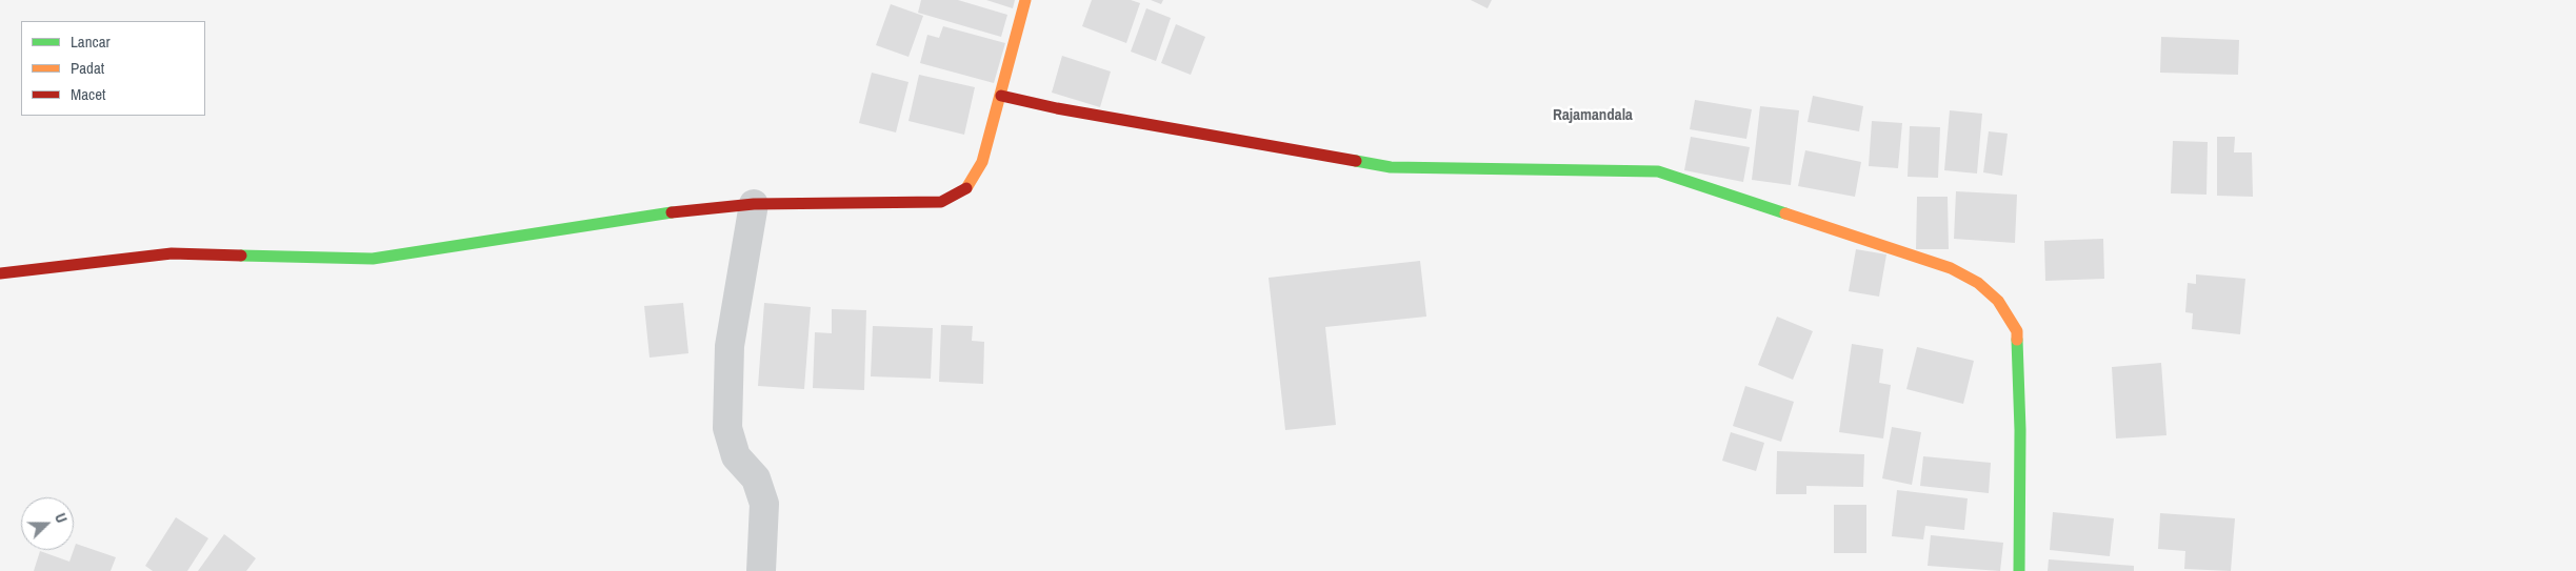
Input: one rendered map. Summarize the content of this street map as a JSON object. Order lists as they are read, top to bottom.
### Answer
{
  "districts": ["Rajamandala"],
  "legend": ["Lancar", "Padat", "Macet"],
  "north": "right"
}
